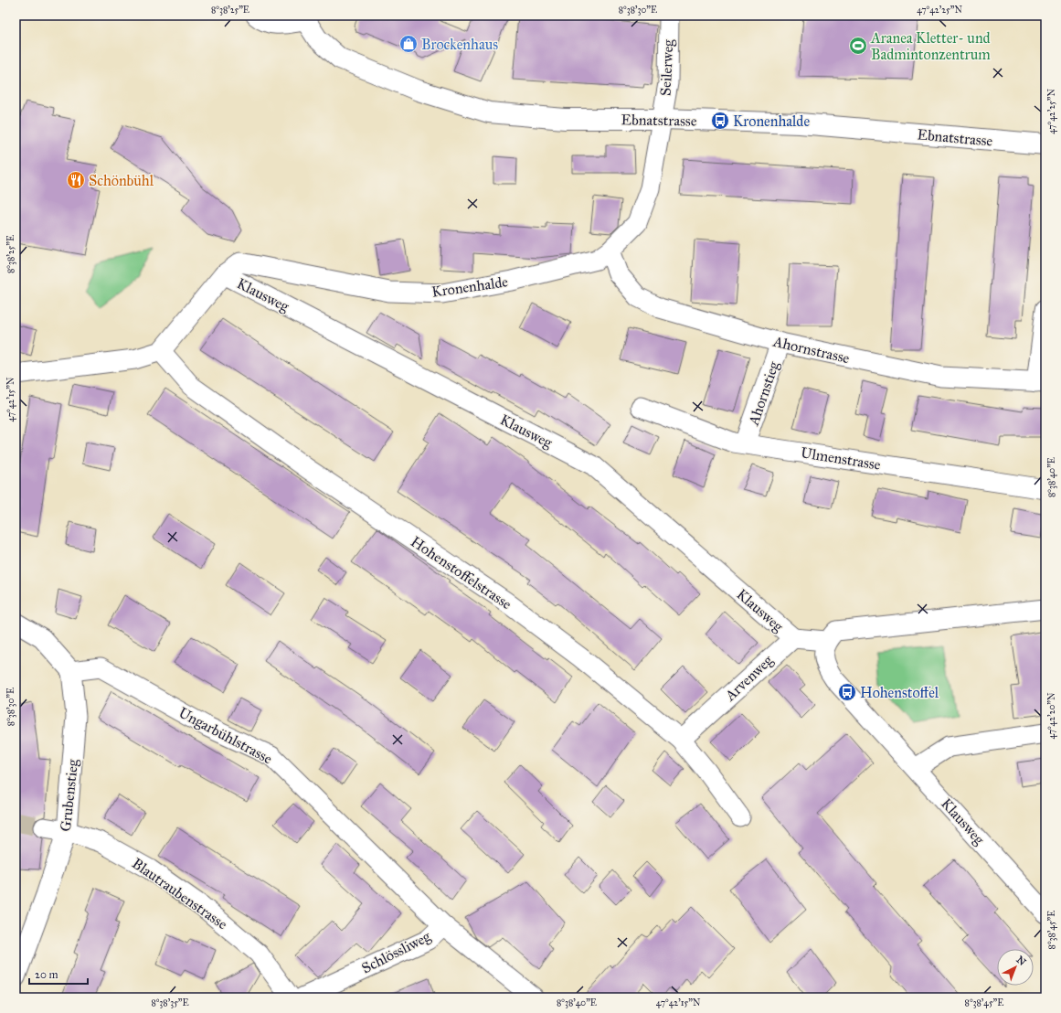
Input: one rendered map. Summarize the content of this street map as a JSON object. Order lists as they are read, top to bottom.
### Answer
{
  "streets": {
    "street": [
      "Seilerweg",
      "Ebnatstrasse",
      "Kronenhalde",
      "Klausweg",
      "Ahornstrasse",
      "Ahornstieg",
      "Ulmenstrasse",
      "Hohenstoffelstrasse",
      "Arvenweg",
      "Ungarbühlstrasse",
      "Grubenstieg",
      "Blautraubenstrasse",
      "Schlössliweg"
    ]
  },
  "crossings": [
    ["Seilerweg", "Ebnatstrasse"],
    ["Seilerweg", "Kronenhalde"],
    ["Ebnatstrasse", "Kronenhalde"],
    ["Kronenhalde", "Klausweg"],
    ["Kronenhalde", "Ahornstrasse"],
    ["Kronenhalde", "Hohenstoffelstrasse"],
    ["Klausweg", "Arvenweg"],
    ["Ahornstrasse", "Ahornstieg"],
    ["Ahornstieg", "Ulmenstrasse"],
    ["Hohenstoffelstrasse", "Arvenweg"],
    ["Ungarbühlstrasse", "Grubenstieg"],
    ["Ungarbühlstrasse", "Schlössliweg"],
    ["Grubenstieg", "Blautraubenstrasse"]
  ],
  "places": {
    "shop": ["Brockenhaus"],
    "sports": ["Aranea Kletter- und Badmintonzentrum"],
    "bus stop": ["Kronenhalde", "Hohenstoffel"],
    "restaurant": ["Schönbühl"]
  },
  "scale_bar": "20 m",
  "north": "top right",
  "coordinates": [
    "8°38'25\"E",
    "8°38'30\"E",
    "47°42'25\"N",
    "47°42'15\"N",
    "8°38'40\"E",
    "47°42'20\"N",
    "8°38'45\"E",
    "8°38'35\"E"
  ]
}
